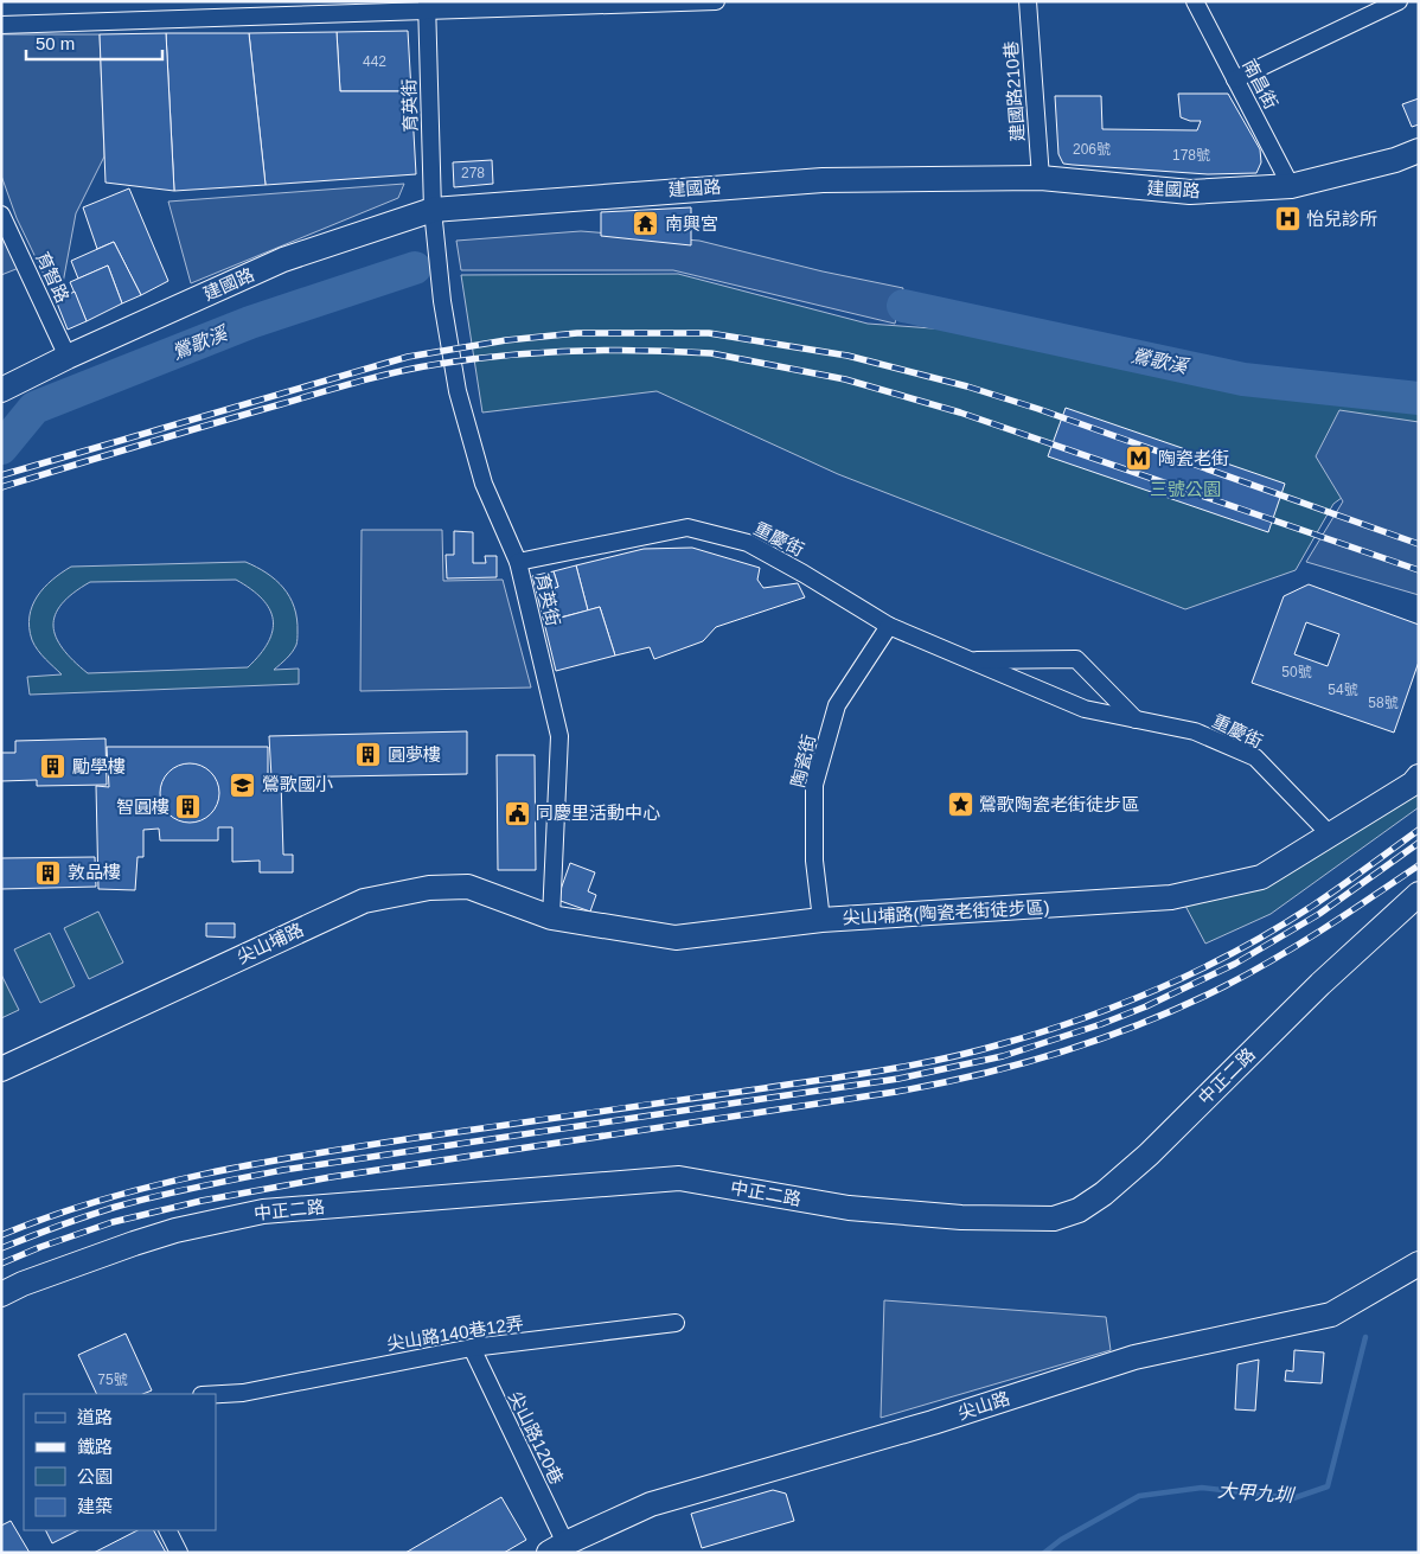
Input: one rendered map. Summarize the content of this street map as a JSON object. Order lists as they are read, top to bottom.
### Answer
{
  "streets": {
    "main road": [
      "建國路",
      "尖山埔路(陶瓷老街徒步區)",
      "尖山埔路",
      "中正二路",
      "尖山路"
    ],
    "street": [
      "南昌街",
      "建國路210巷",
      "育英街",
      "育智路",
      "重慶街",
      "陶瓷街",
      "尖山路140巷12弄",
      "尖山路120巷"
    ]
  },
  "crossings": [
    ["南昌街", "建國路"],
    ["建國路210巷", "建國路"],
    ["育英街", "建國路"],
    ["育英街", "重慶街"],
    ["育英街", "尖山埔路(陶瓷老街徒步區)"],
    ["育英街", "尖山埔路"],
    ["建國路", "育智路"],
    ["重慶街", "陶瓷街"],
    ["重慶街", "尖山埔路(陶瓷老街徒步區)"],
    ["陶瓷街", "尖山埔路(陶瓷老街徒步區)"],
    ["尖山埔路(陶瓷老街徒步區)", "尖山埔路"],
    ["尖山路140巷12弄", "尖山路120巷"],
    ["尖山路", "尖山路120巷"]
  ],
  "water": ["鶯歌溪", "大甲九圳"],
  "parks": ["三號公園"],
  "places": {
    "hospital": ["怡兒診所"],
    "temple": ["南興宮"],
    "metro station": ["陶瓷老街"],
    "building": [
      "圓夢樓",
      "勵學樓",
      "智圓樓",
      "敦品樓"
    ],
    "school or university": ["鶯歌國小"],
    "place": ["鶯歌陶瓷老街徒步區"],
    "public building": ["同慶里活動中心"]
  },
  "house_numbers": [
    "442",
    "206號",
    "178號",
    "278",
    "50號",
    "54號",
    "58號",
    "75號"
  ],
  "legend": [
    "道路",
    "鐵路",
    "公園",
    "建築"
  ],
  "scale_bar": "50 m"
}
